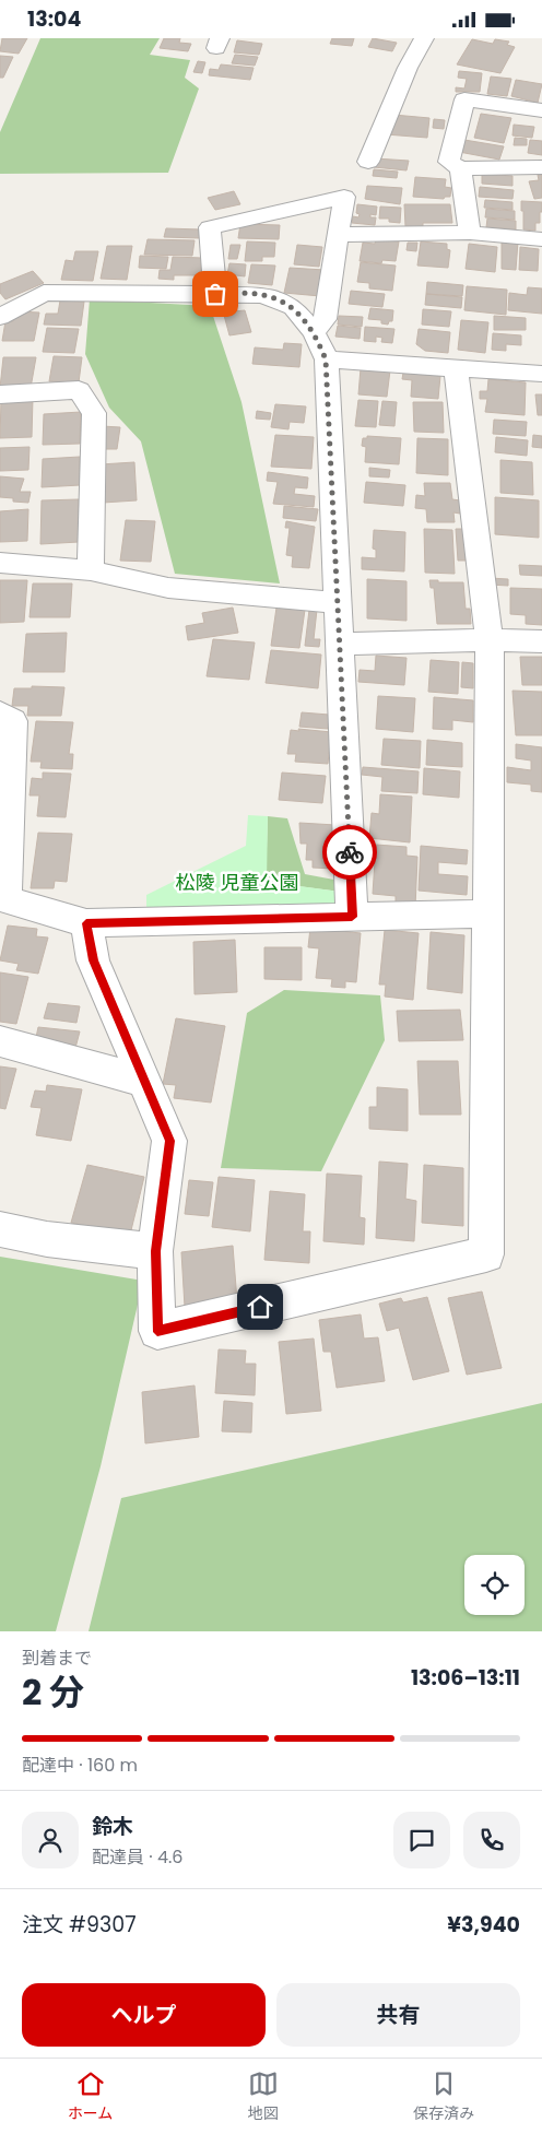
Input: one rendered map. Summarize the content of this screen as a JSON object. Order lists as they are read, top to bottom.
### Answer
{
  "parks": ["松陵 児童公園"],
  "page": {
    "status": "13:04",
    "heading": ["2 分", "到着まで", "13:06–13:11"],
    "panel": [
      "鈴木",
      "配達員 · 4.6",
      "注文 #9307",
      "¥3,940"
    ],
    "bar": "配達中 · 160 m",
    "buttons": ["ヘルプ", "共有"],
    "tabs": ["ホーム", "地図", "保存済み"]
  }
}
